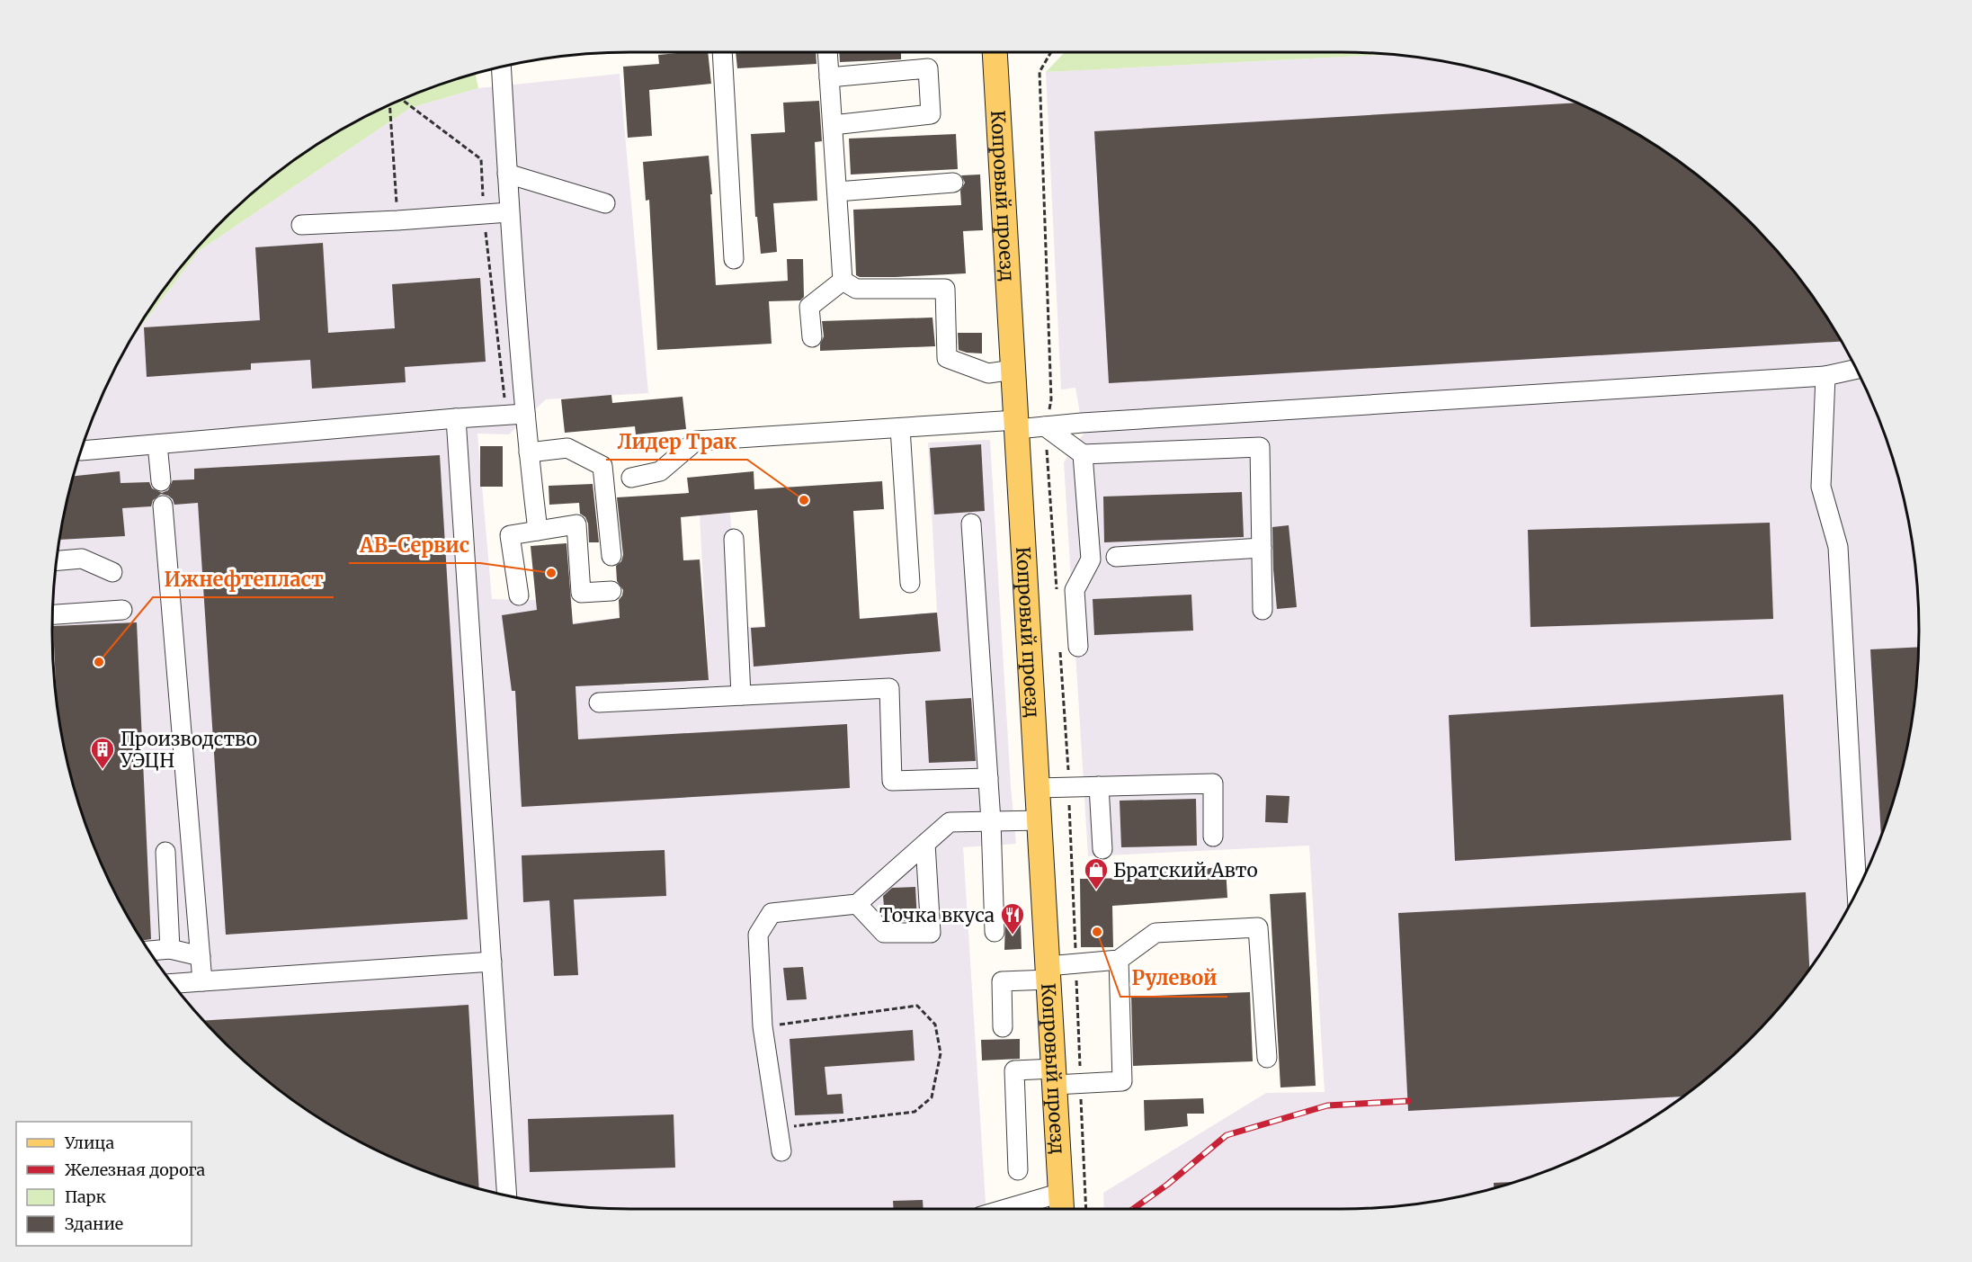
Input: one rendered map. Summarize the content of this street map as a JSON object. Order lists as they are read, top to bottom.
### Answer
{
  "streets": {
    "main road": ["Копровый проезд"]
  },
  "places": {
    "other": [
      "Лидер Трак",
      "АВ-Сервис",
      "Ижнефтепласт",
      "Рулевой"
    ],
    "building": ["Производство УЭЦН"],
    "shop": ["Братский Авто"],
    "restaurant": ["Точка вкуса"]
  },
  "legend": [
    "Улица",
    "Железная дорога",
    "Парк",
    "Здание"
  ]
}
